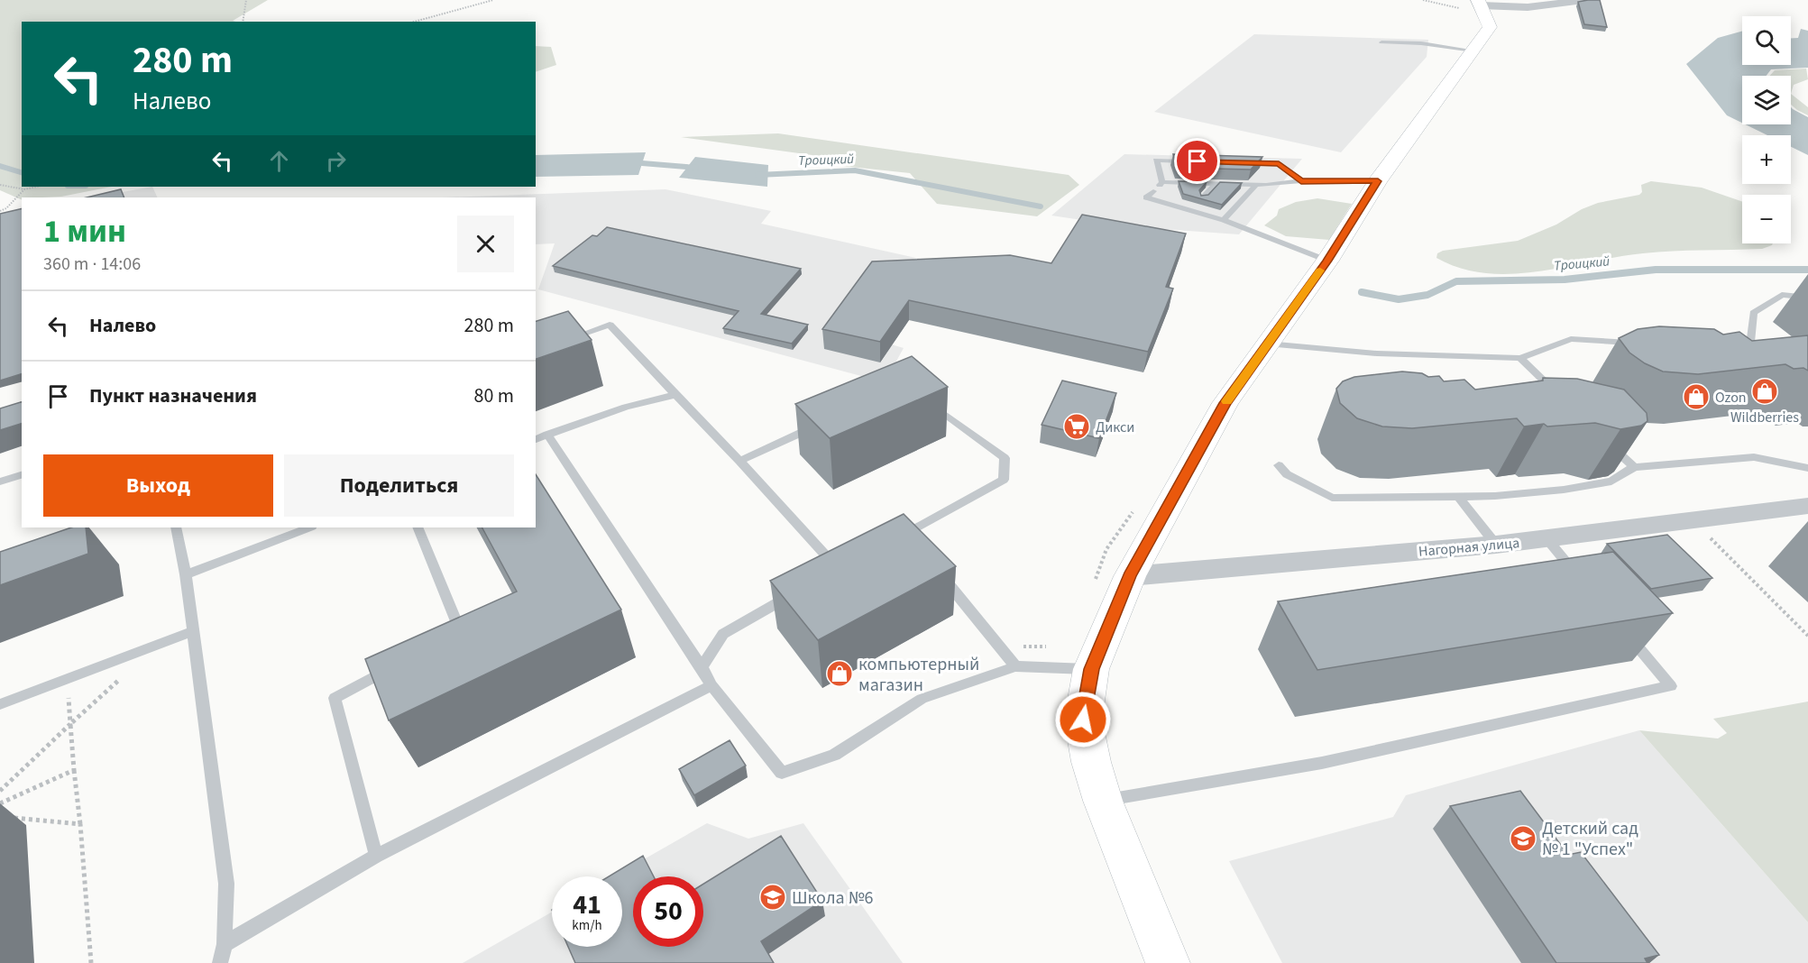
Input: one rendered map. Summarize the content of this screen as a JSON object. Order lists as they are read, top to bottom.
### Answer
{
  "streets": {
    "street": ["Нагорная улица"]
  },
  "water": ["Троицкий"],
  "places": {
    "shop": ["Wildberries", "Ozon", "компьютерный магазин"],
    "supermarket": ["Дикси"],
    "school or university": ["Детский сад № 1 \"Успех\"", "Школа №6"]
  },
  "page": {
    "map_buttons": ["+", "−"],
    "turn": ["280 m", "Налево"],
    "heading": ["1 мин", "360 m · 14:06"],
    "list": [
      {
        "name": "Налево",
        "value": "280 m"
      },
      {
        "name": "Пункт назначения",
        "value": "80 m"
      }
    ],
    "buttons": ["Выход", "Поделиться"],
    "speed": "41 km/h",
    "limit": "50"
  }
}
